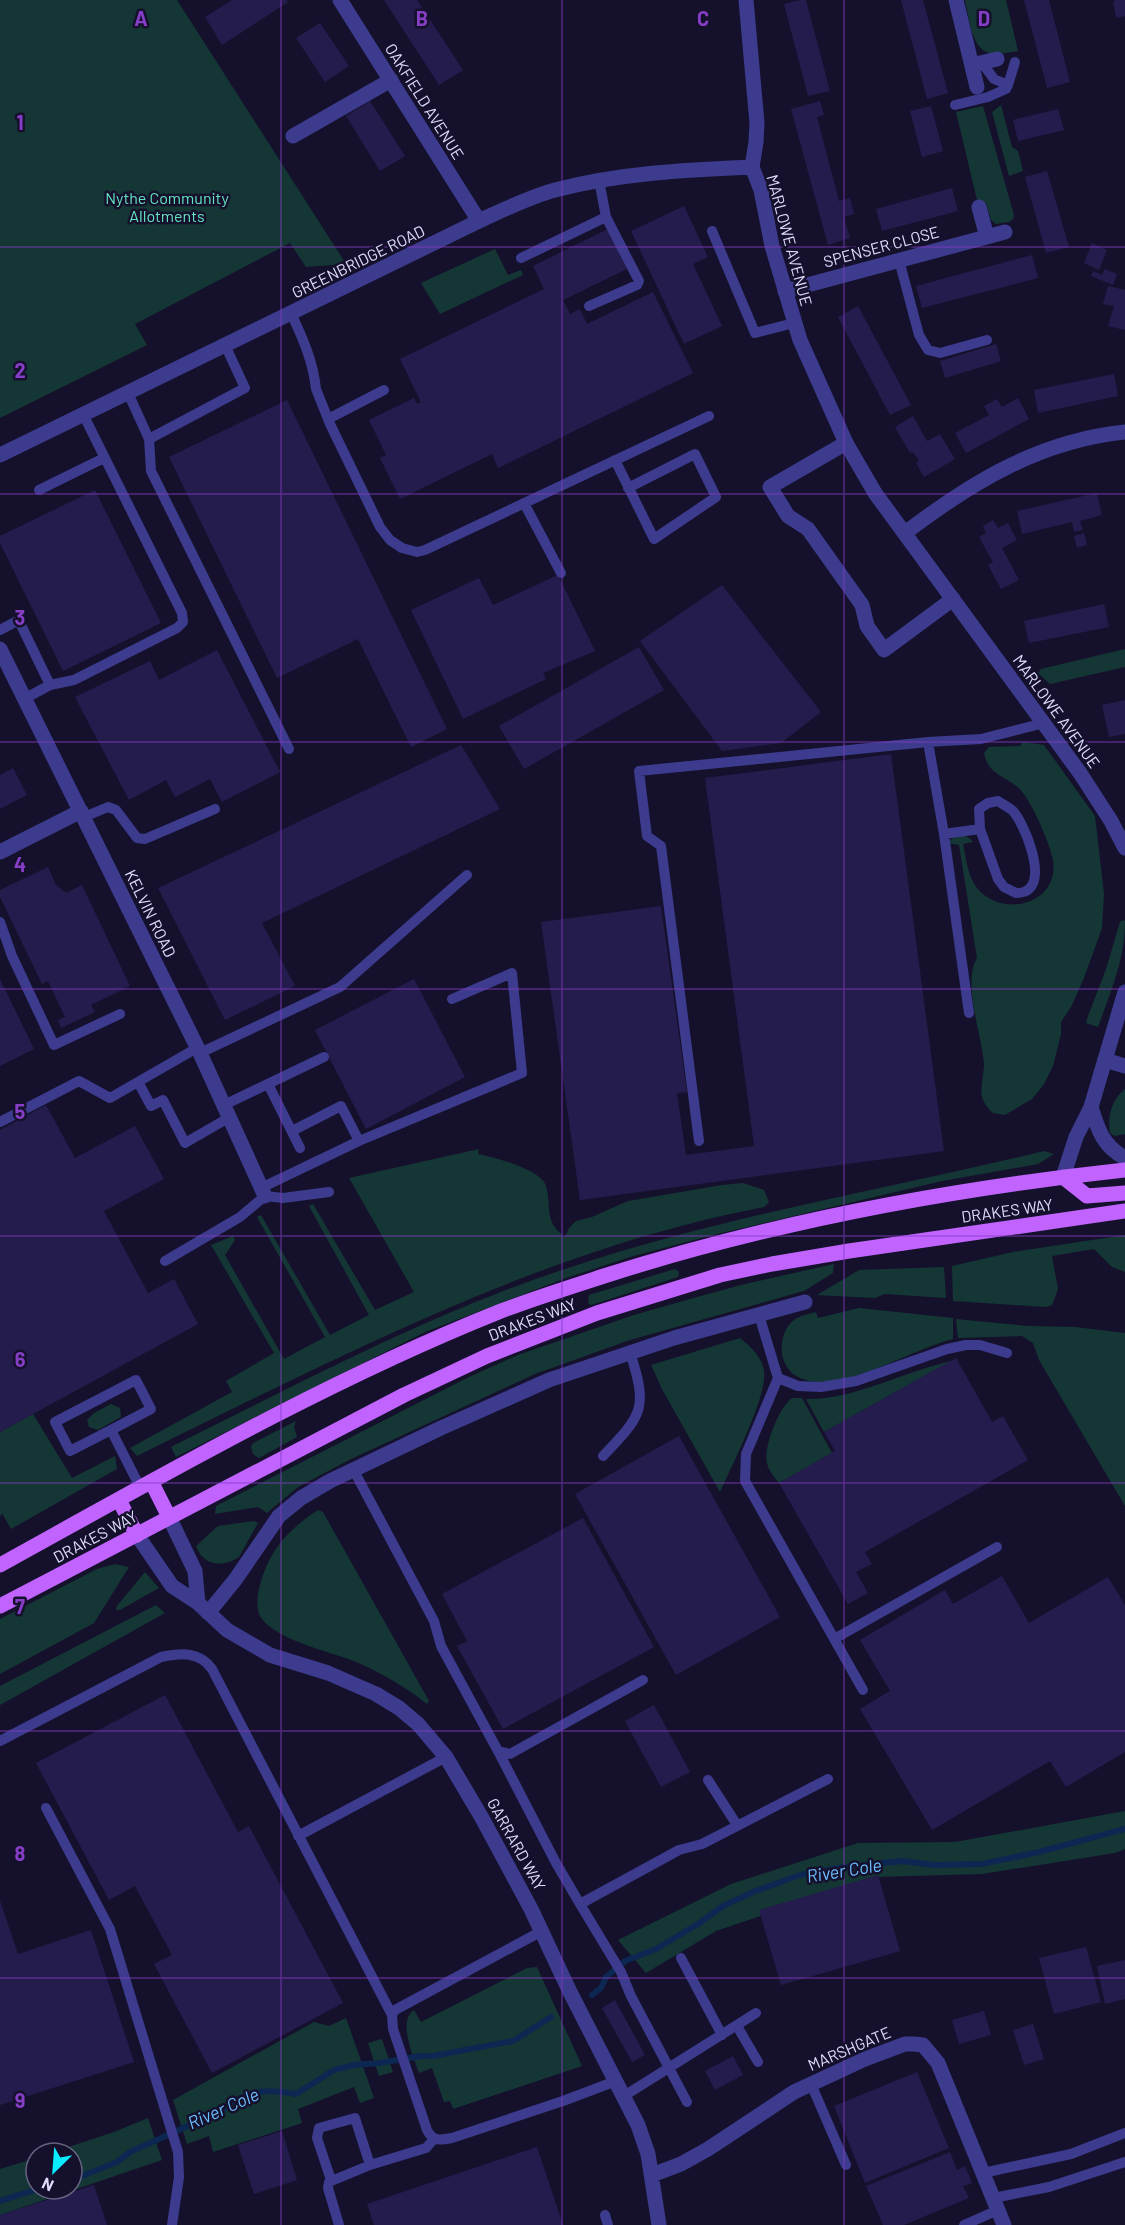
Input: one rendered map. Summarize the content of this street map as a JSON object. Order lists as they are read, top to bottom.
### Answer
{
  "streets": {
    "main road": ["DRAKES WAY"],
    "street": [
      "OAKFIELD AVENUE",
      "MARLOWE AVENUE",
      "SPENSER CLOSE",
      "GREENBRIDGE ROAD",
      "KELVIN ROAD",
      "GARRARD WAY",
      "MARSHGATE"
    ]
  },
  "crossings": [
    ["OAKFIELD AVENUE", "GREENBRIDGE ROAD"],
    ["MARLOWE AVENUE", "SPENSER CLOSE"],
    ["MARLOWE AVENUE", "GREENBRIDGE ROAD"],
    ["DRAKES WAY", "GARRARD WAY"],
    ["GARRARD WAY", "MARSHGATE"]
  ],
  "water": ["River Cole"],
  "parks": ["Nythe Community Allotments"],
  "north": "bottom left",
  "grid": {
    "columns": [
      "A",
      "B",
      "C",
      "D"
    ],
    "rows": [
      "1",
      "2",
      "3",
      "4",
      "5",
      "6",
      "7",
      "8",
      "9"
    ]
  }
}
